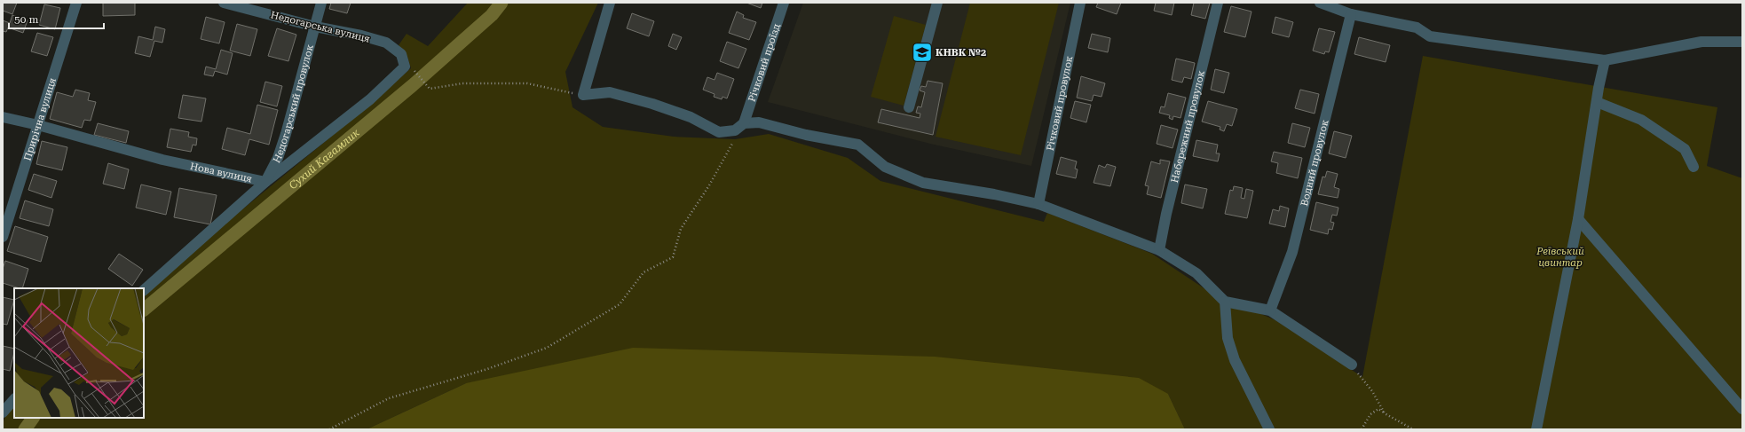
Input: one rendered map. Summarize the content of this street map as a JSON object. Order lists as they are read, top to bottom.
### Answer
{
  "streets": {
    "street": [
      "Недогарська вулиця",
      "Річковий проїзд",
      "Недогарський провулок",
      "Річковий провулок",
      "Прирічна вулиця",
      "Набережний провулок",
      "Водний провулок",
      "Нова вулиця"
    ]
  },
  "crossings": [
    ["Недогарська вулиця", "Недогарський провулок"],
    ["Недогарська вулиця", "Нова вулиця"],
    ["Недогарський провулок", "Нова вулиця"],
    ["Прирічна вулиця", "Нова вулиця"]
  ],
  "water": ["Сухий Кагамлик"],
  "parks": ["Реївський цвинтар"],
  "places": {
    "school or university": ["КНВК №2"]
  },
  "scale_bar": "50 m"
}
